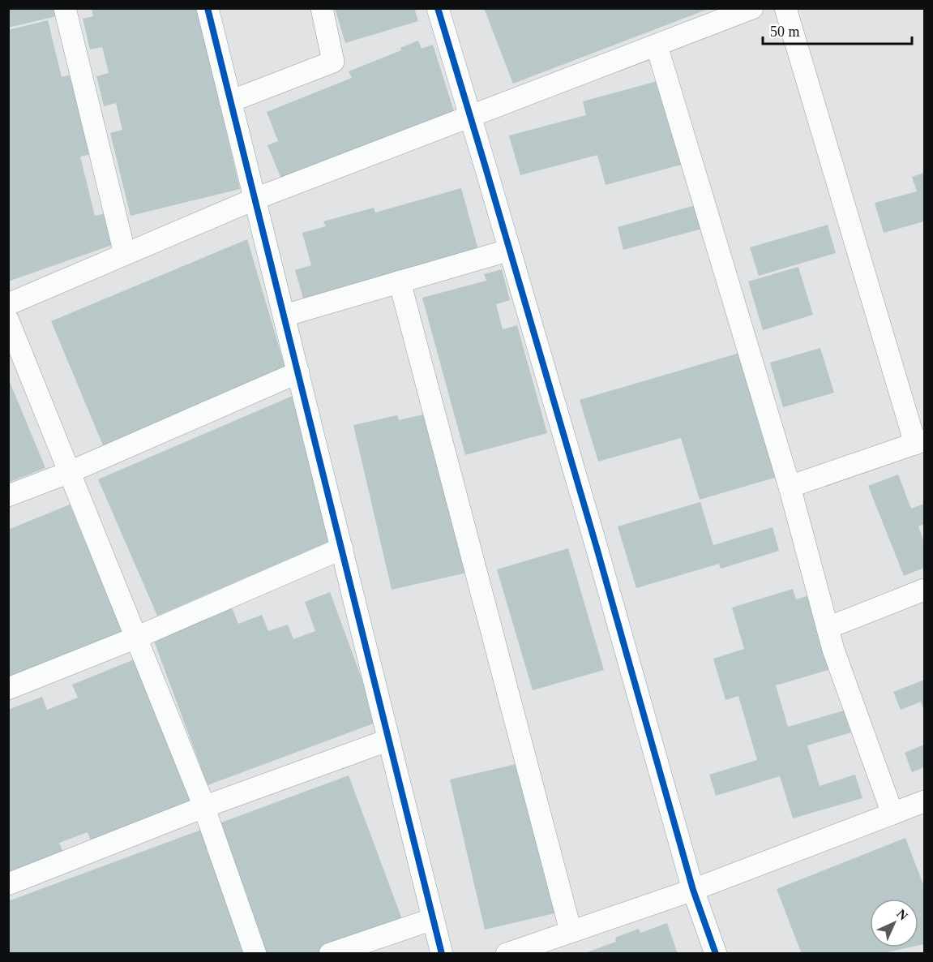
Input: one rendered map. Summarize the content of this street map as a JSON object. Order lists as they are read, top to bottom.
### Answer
{
  "scale_bar": "50 m",
  "north": "top right"
}
